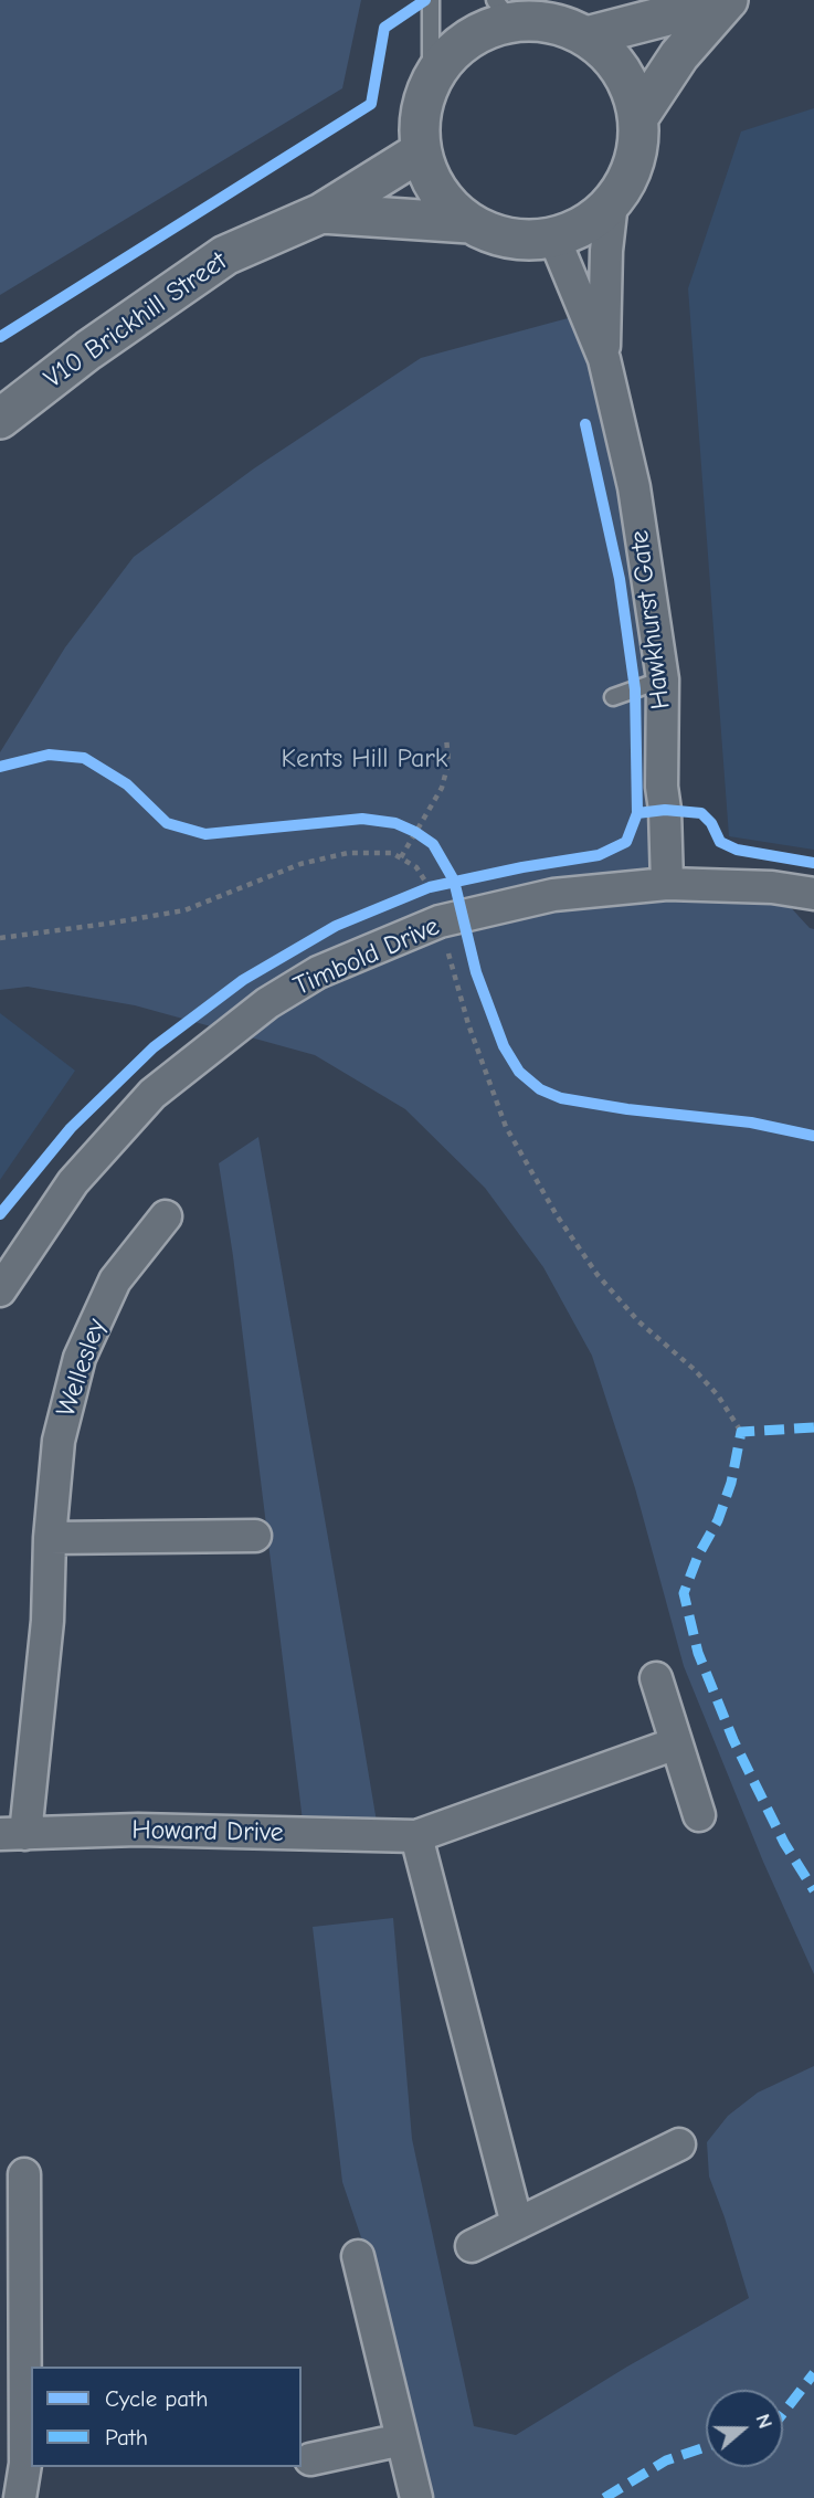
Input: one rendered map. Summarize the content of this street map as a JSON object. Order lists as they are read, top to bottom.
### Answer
{
  "streets": {
    "street": [
      "V10 Brickhill Street",
      "Hawkhurst Gate",
      "Timbold Drive",
      "Wellesley",
      "Howard Drive"
    ]
  },
  "crossings": [
    ["V10 Brickhill Street", "Hawkhurst Gate"],
    ["Hawkhurst Gate", "Timbold Drive"],
    ["Wellesley", "Howard Drive"]
  ],
  "parks": ["Kents Hill Park"],
  "legend": ["Cycle path", "Path"],
  "north": "right"
}
